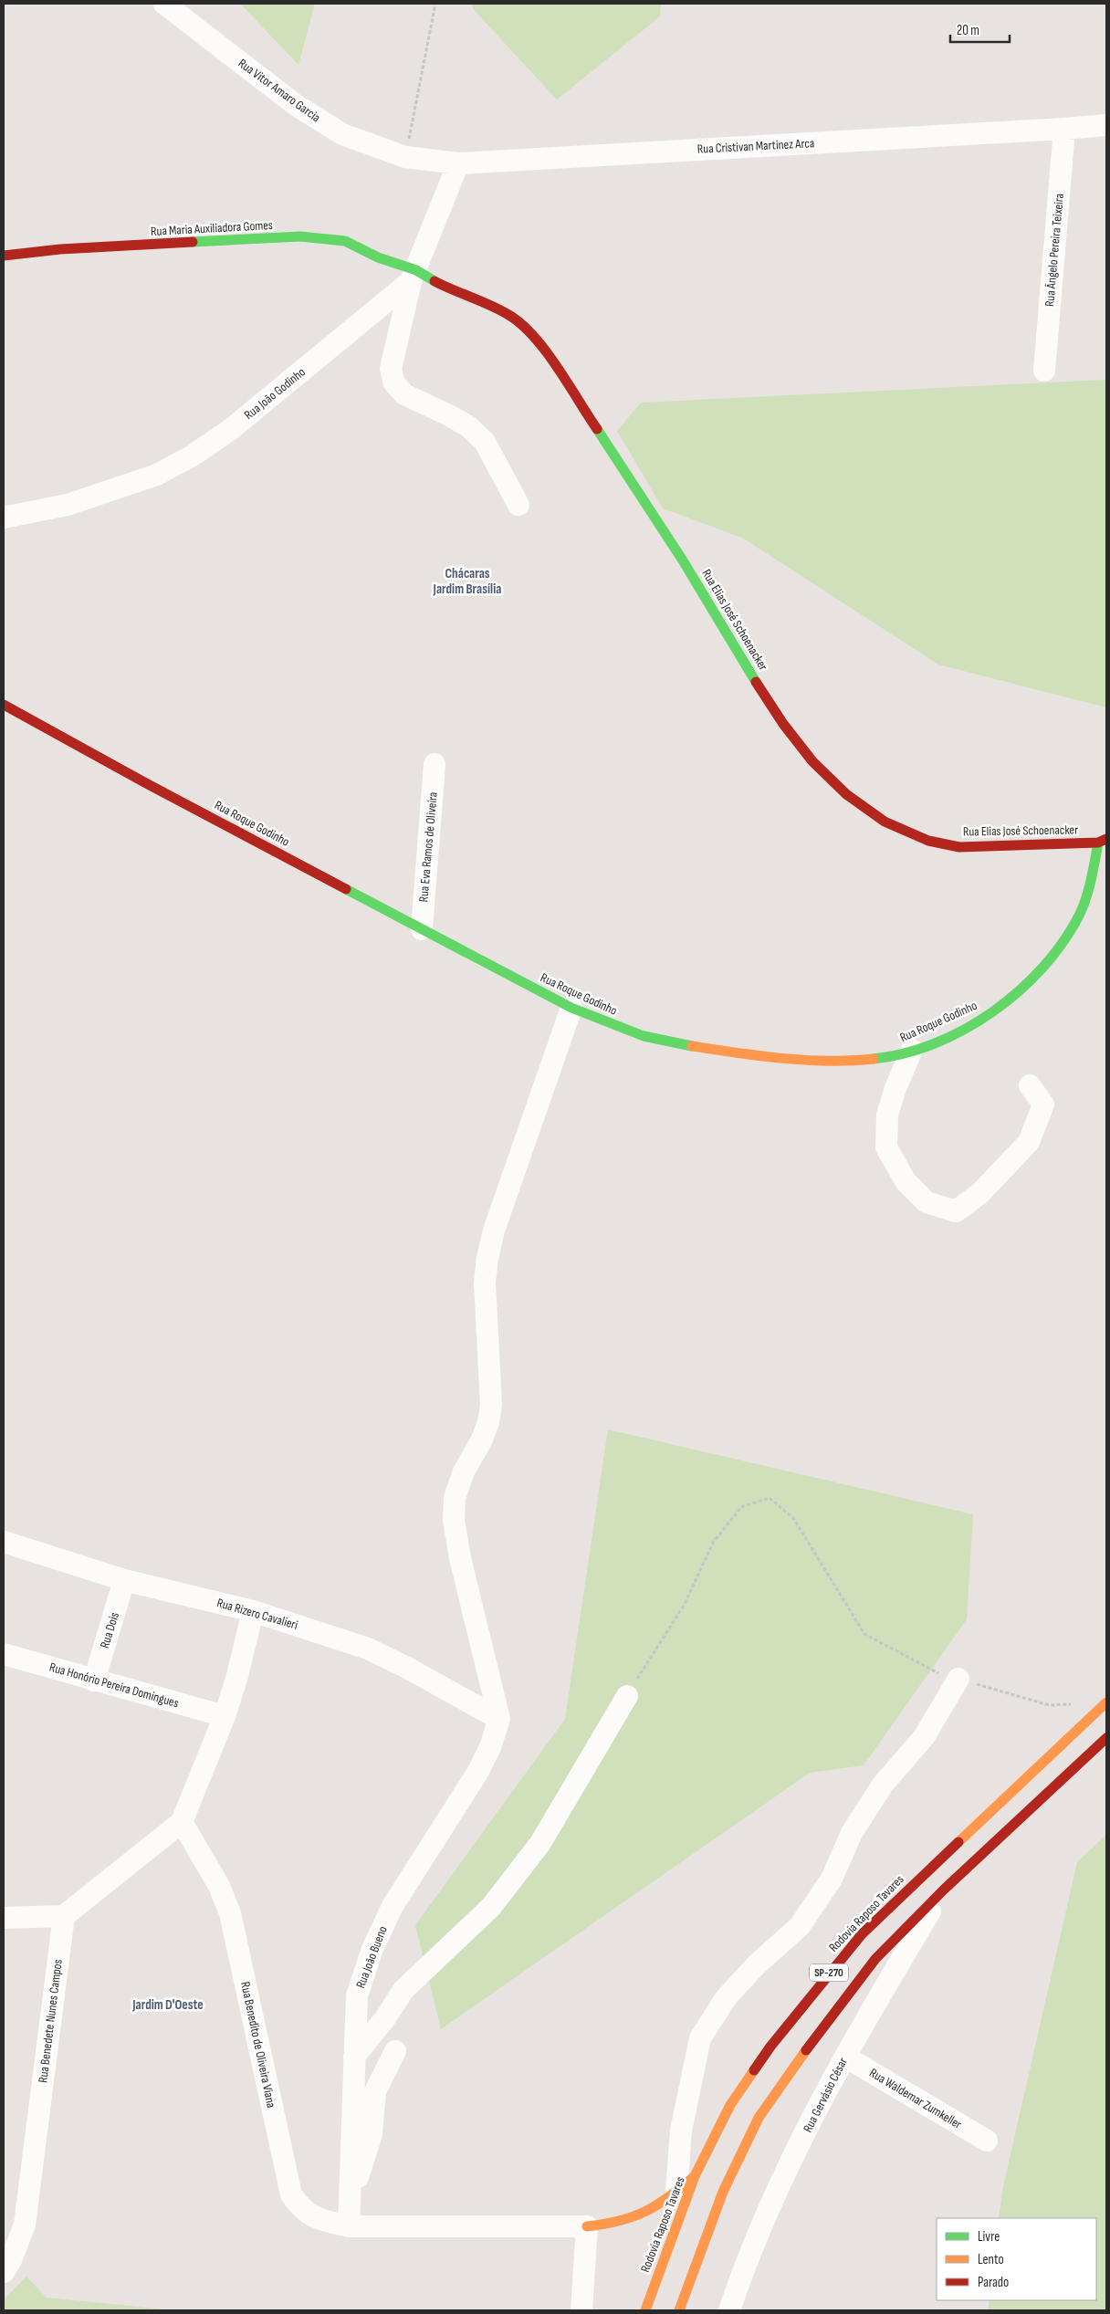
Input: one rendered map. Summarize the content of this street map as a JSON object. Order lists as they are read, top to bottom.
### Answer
{
  "streets": {
    "main road": [
      "Rua Maria Auxiliadora Gomes",
      "Rua Elias José Schoenacker",
      "Rua Roque Godinho",
      "Rodovia Raposo Tavares",
      "SP-270"
    ],
    "street": [
      "Rua Vitor Amaro Garcia",
      "Rua Cristivan Martinez Arca",
      "Rua Ângelo Pereira Teixeira",
      "Rua João Godinho",
      "Rua Eva Ramos de Oliveira",
      "Rua Rizero Cavalieri",
      "Rua Dois",
      "Rua Honório Pereira Domingues",
      "Rua João Bueno",
      "Rua Benedete Nunes Campos",
      "Rua Benedito de Oliveira Viana",
      "Rua Gervásio César",
      "Rua Waldemar Zumkeller"
    ]
  },
  "crossings": [
    ["Rua Vitor Amaro Garcia", "Rua Cristivan Martinez Arca"],
    ["Rua Cristivan Martinez Arca", "Rua Ângelo Pereira Teixeira"],
    ["Rua Cristivan Martinez Arca", "Rua João Godinho"],
    ["Rua Maria Auxiliadora Gomes", "Rua João Godinho"],
    ["Rua Maria Auxiliadora Gomes", "Rua Elias José Schoenacker"],
    ["Rua João Godinho", "Rua Elias José Schoenacker"],
    ["Rua Elias José Schoenacker", "Rua Roque Godinho"],
    ["Rua Roque Godinho", "Rua Eva Ramos de Oliveira"],
    ["Rua Rizero Cavalieri", "Rua Dois"],
    ["Rua Rizero Cavalieri", "Rua João Bueno"],
    ["Rua Dois", "Rua Honório Pereira Domingues"],
    ["Rua João Bueno", "Rua Benedito de Oliveira Viana"],
    ["SP-270", "Rua Gervásio César"],
    ["Rua Gervásio César", "Rua Waldemar Zumkeller"]
  ],
  "districts": ["Chácaras Jardim Brasília", "Jardim D'Oeste"],
  "legend": ["Livre", "Lento", "Parado"],
  "scale_bar": "20 m"
}
